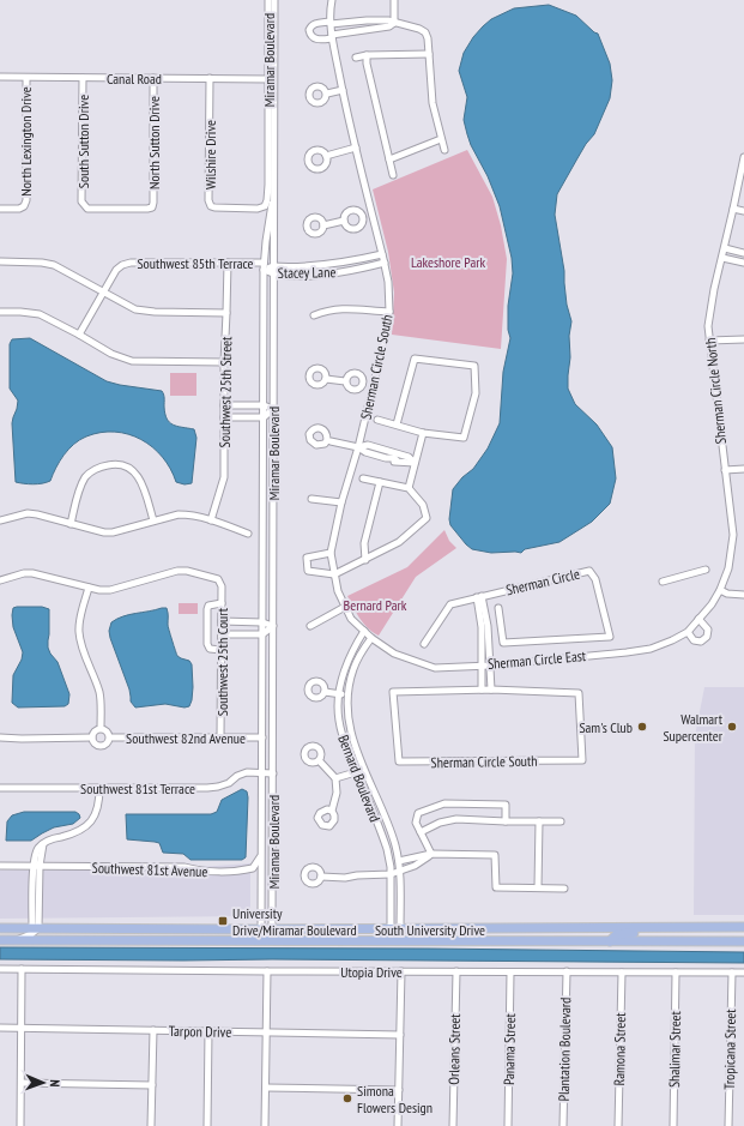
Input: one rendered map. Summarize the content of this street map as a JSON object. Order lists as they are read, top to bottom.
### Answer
{
  "streets": {
    "main road": ["South University Drive"],
    "street": [
      "Miramar Boulevard",
      "Canal Road",
      "North Lexington Drive",
      "South Sutton Drive",
      "North Sutton Drive",
      "Wilshire Drive",
      "Southwest 85th Terrace",
      "Stacey Lane",
      "Sherman Circle South",
      "Sherman Circle North",
      "Southwest 25th Street",
      "Sherman Circle",
      "Sherman Circle East",
      "Southwest 25th Court",
      "Southwest 82nd Avenue",
      "Bernard Boulevard",
      "Southwest 81st Terrace",
      "Southwest 81st Avenue",
      "Utopia Drive",
      "Tarpon Drive",
      "Orleans Street",
      "Panama Street",
      "Plantation Boulevard",
      "Ramona Street",
      "Shalimar Street",
      "Tropicana Street"
    ]
  },
  "crossings": [
    ["Miramar Boulevard", "Canal Road"],
    ["Miramar Boulevard", "Wilshire Drive"],
    ["Miramar Boulevard", "Southwest 85th Terrace"],
    ["Miramar Boulevard", "Stacey Lane"],
    ["Miramar Boulevard", "Southwest 82nd Avenue"],
    ["Miramar Boulevard", "Southwest 81st Terrace"],
    ["Miramar Boulevard", "Southwest 81st Avenue"],
    ["Miramar Boulevard", "South University Drive"],
    ["Canal Road", "North Lexington Drive"],
    ["Canal Road", "South Sutton Drive"],
    ["Canal Road", "North Sutton Drive"],
    ["Canal Road", "Wilshire Drive"],
    ["South Sutton Drive", "North Sutton Drive"],
    ["Southwest 85th Terrace", "Southwest 25th Street"],
    ["Stacey Lane", "Sherman Circle South"],
    ["Sherman Circle South", "Sherman Circle East"],
    ["Sherman Circle South", "Bernard Boulevard"],
    ["Sherman Circle North", "Sherman Circle East"],
    ["Sherman Circle East", "Bernard Boulevard"],
    ["Southwest 25th Court", "Southwest 82nd Avenue"],
    ["Bernard Boulevard", "South University Drive"],
    ["Utopia Drive", "Orleans Street"],
    ["Utopia Drive", "Panama Street"],
    ["Utopia Drive", "Plantation Boulevard"],
    ["Utopia Drive", "Ramona Street"],
    ["Utopia Drive", "Shalimar Street"],
    ["Utopia Drive", "Tropicana Street"]
  ],
  "parks": ["Lakeshore Park", "Bernard Park"],
  "places": {
    "other": ["Sam's Club", "Walmart Supercenter", "Simona Flowers Design"],
    "transit": ["University Drive/Miramar Boulevard"]
  },
  "north": "right"
}
